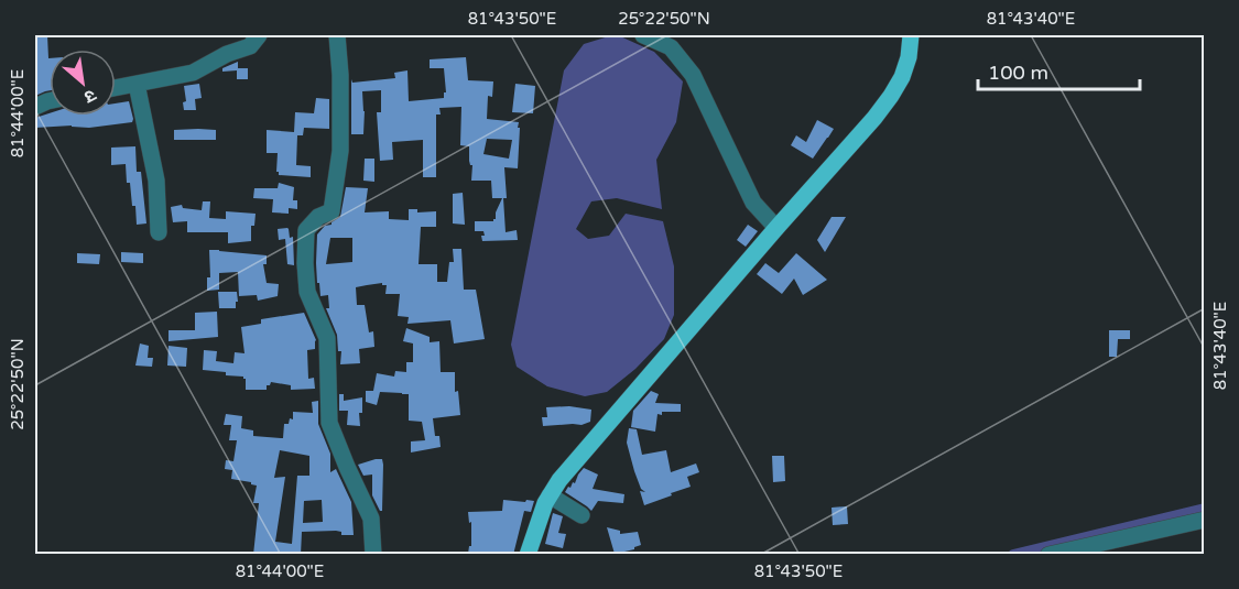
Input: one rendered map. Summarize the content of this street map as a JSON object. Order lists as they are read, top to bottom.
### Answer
{
  "scale_bar": "100 m",
  "north": "bottom right",
  "coordinates": [
    "81°43'50\"E",
    "25°22'50\"N",
    "81°43'40\"E",
    "81°44'00\"E"
  ]
}
